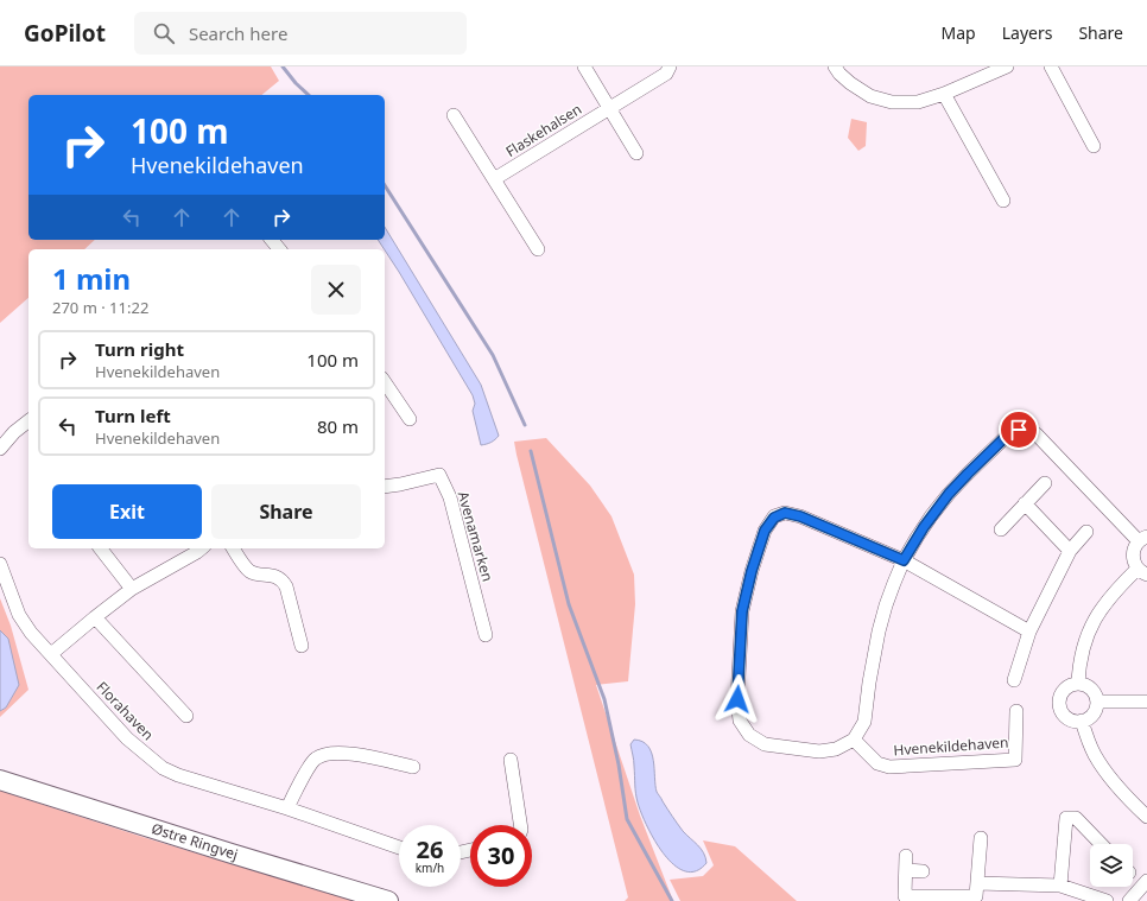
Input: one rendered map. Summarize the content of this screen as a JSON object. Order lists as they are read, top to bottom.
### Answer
{
  "streets": {
    "main road": ["Østre Ringvej"],
    "street": [
      "Flaskehalsen",
      "Avenamarken",
      "Florahaven",
      "Hvenekildehaven"
    ]
  },
  "page": {
    "header": "GoPilot",
    "search": "Search here",
    "nav": ["Map", "Layers", "Share"],
    "turn": ["100 m", "Hvenekildehaven"],
    "heading": ["1 min", "270 m · 11:22"],
    "list": [
      {
        "name": "Turn right",
        "note": "Hvenekildehaven",
        "value": "100 m"
      },
      {
        "name": "Turn left",
        "note": "Hvenekildehaven",
        "value": "80 m"
      }
    ],
    "buttons": ["Exit", "Share"],
    "speed": "26 km/h",
    "limit": "30"
  }
}
